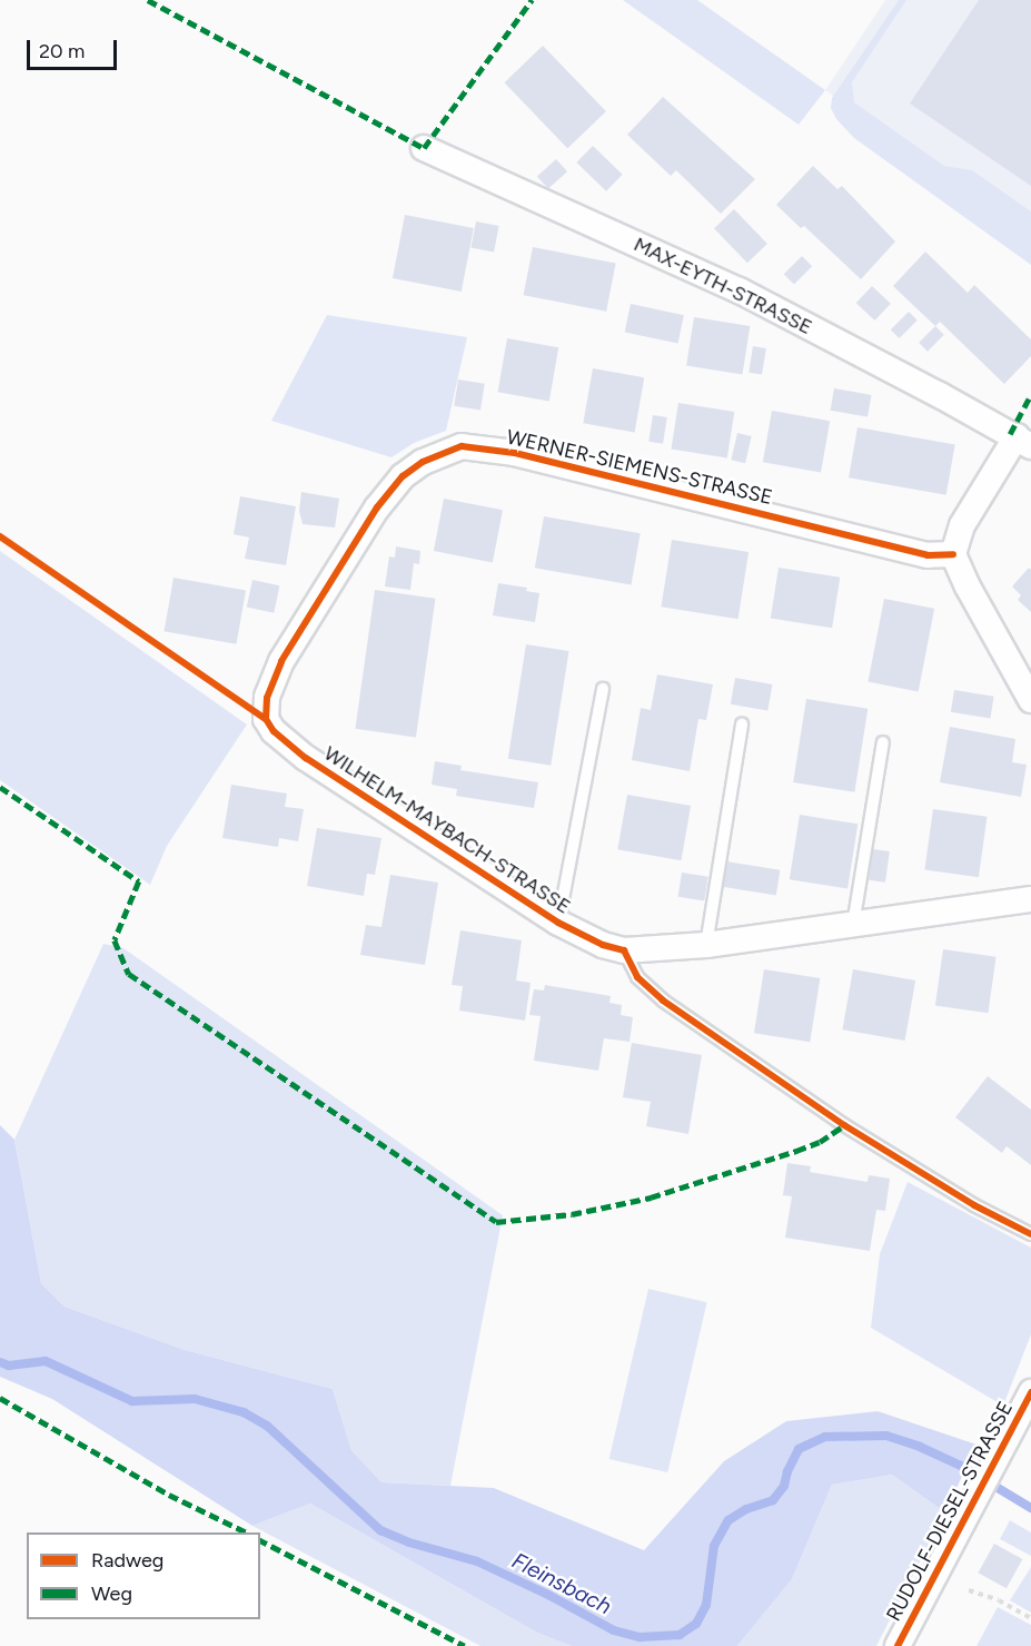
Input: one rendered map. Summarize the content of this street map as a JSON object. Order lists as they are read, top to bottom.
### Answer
{
  "streets": {
    "street": [
      "MAX-EYTH-STRASSE",
      "WERNER-SIEMENS-STRASSE",
      "WILHELM-MAYBACH-STRASSE",
      "RUDOLF-DIESEL-STRASSE"
    ]
  },
  "crossings": [
    ["MAX-EYTH-STRASSE", "WERNER-SIEMENS-STRASSE"],
    ["WERNER-SIEMENS-STRASSE", "WILHELM-MAYBACH-STRASSE"]
  ],
  "water": ["Fleinsbach"],
  "legend": ["Radweg", "Weg"],
  "scale_bar": "20 m"
}
